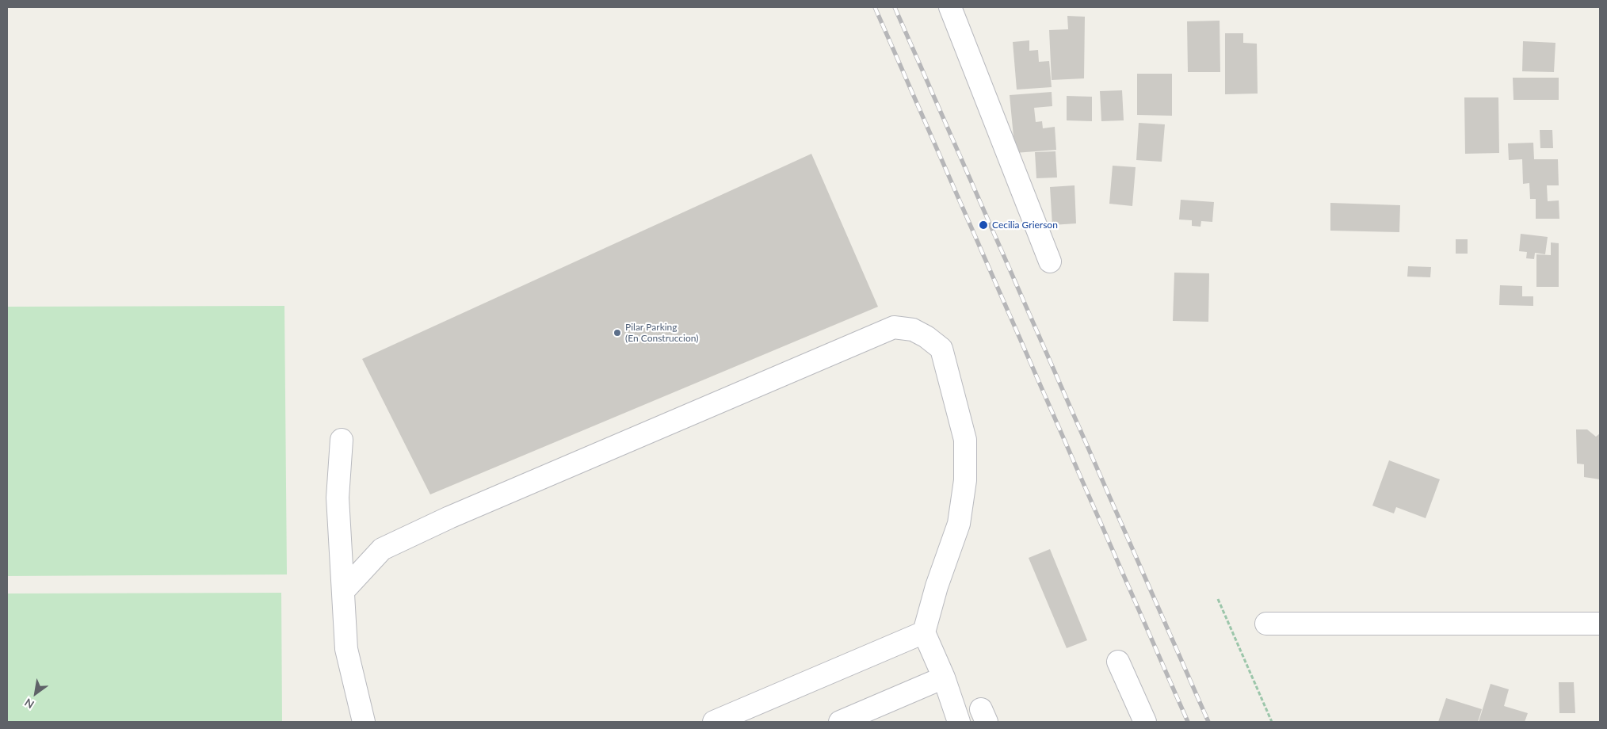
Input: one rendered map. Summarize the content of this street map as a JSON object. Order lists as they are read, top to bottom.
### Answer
{
  "places": ["Cecilia Grierson", "Pilar Parking (En Construccion)"],
  "north": "bottom left"
}
